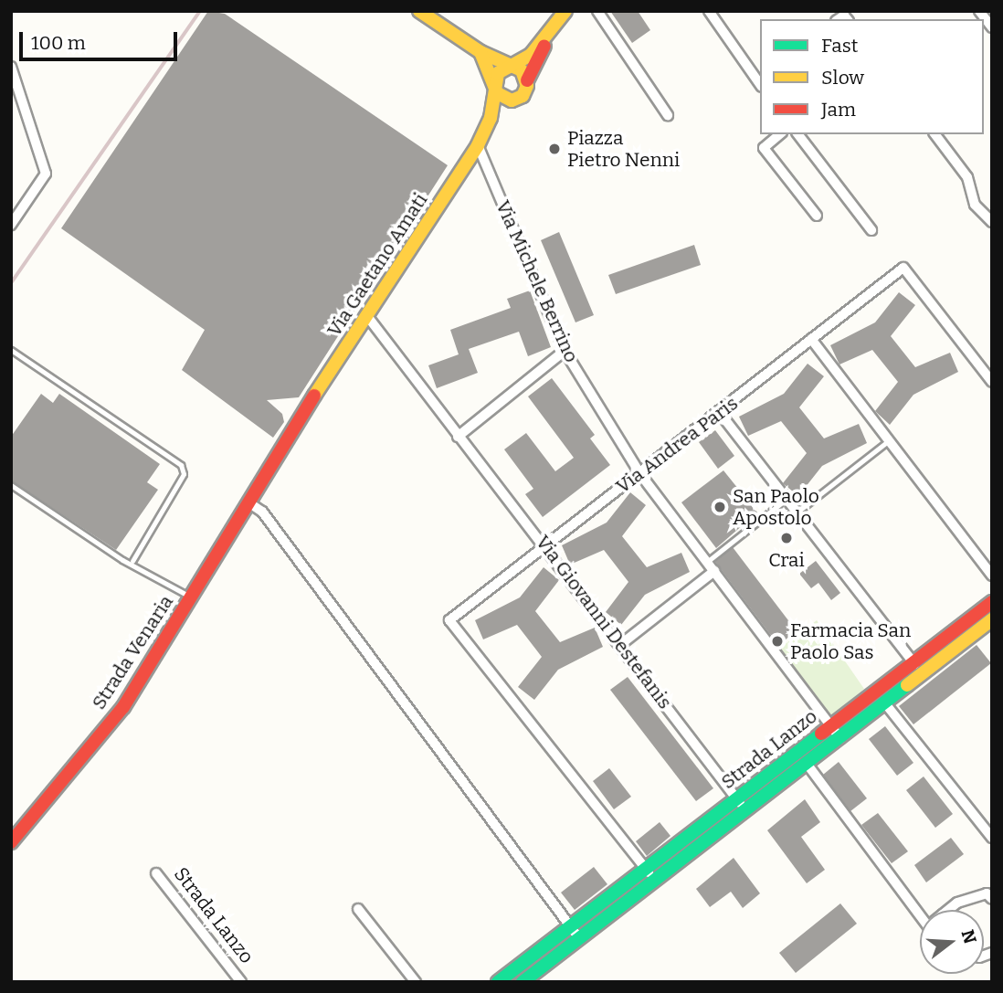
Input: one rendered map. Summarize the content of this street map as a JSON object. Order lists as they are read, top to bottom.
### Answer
{
  "streets": {
    "street": [
      "Via Gaetano Amati",
      "Via Michele Berrino",
      "Via Andrea Paris",
      "Via Giovanni Destefanis",
      "Strada Venaria",
      "Strada Lanzo"
    ]
  },
  "crossings": [
    ["Via Gaetano Amati", "Via Michele Berrino"],
    ["Via Gaetano Amati", "Via Giovanni Destefanis"],
    ["Via Gaetano Amati", "Strada Venaria"],
    ["Via Michele Berrino", "Via Andrea Paris"],
    ["Via Michele Berrino", "Strada Lanzo"],
    ["Via Andrea Paris", "Via Giovanni Destefanis"],
    ["Via Andrea Paris", "Strada Lanzo"],
    ["Via Giovanni Destefanis", "Strada Lanzo"]
  ],
  "places": [
    "Piazza Pietro Nenni",
    "San Paolo Apostolo",
    "Crai",
    "Farmacia San Paolo Sas"
  ],
  "legend": ["Fast", "Slow", "Jam"],
  "scale_bar": "100 m",
  "north": "right"
}
